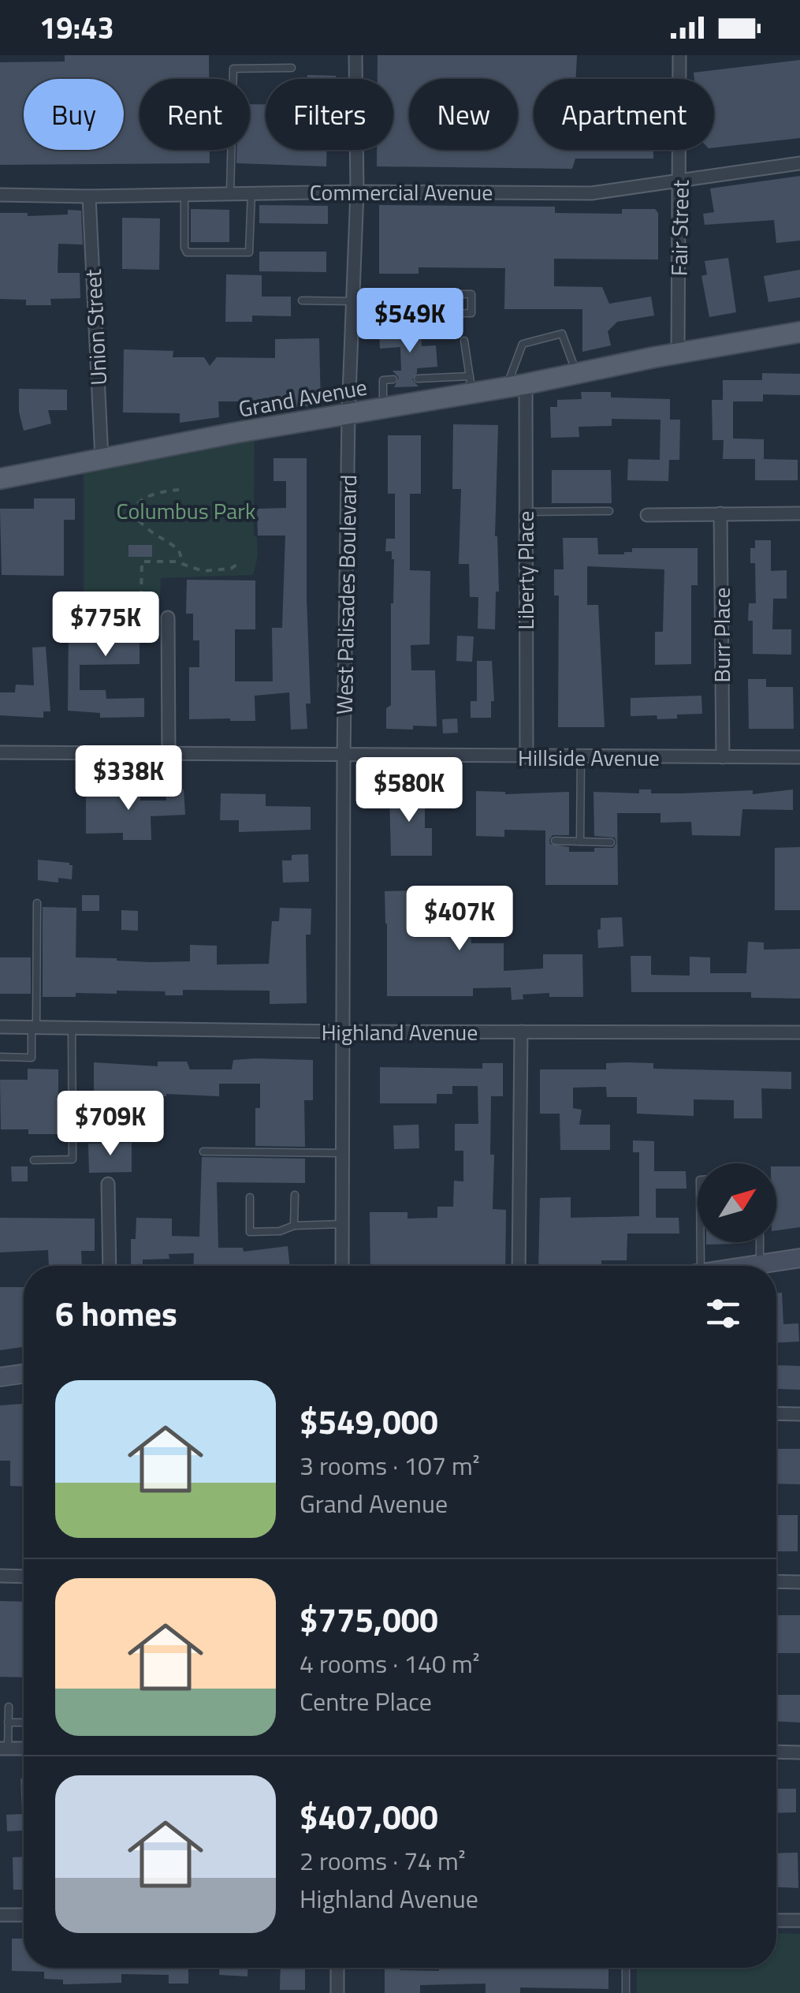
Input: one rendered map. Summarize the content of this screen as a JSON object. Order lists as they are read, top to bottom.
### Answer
{
  "streets": {
    "main road": ["Grand Avenue"],
    "street": [
      "Commercial Avenue",
      "Fair Street",
      "Union Street",
      "Liberty Place",
      "West Palisades Boulevard",
      "Burr Place",
      "Hillside Avenue",
      "Highland Avenue"
    ]
  },
  "crossings": [
    ["Commercial Avenue", "Fair Street"],
    ["Commercial Avenue", "Union Street"],
    ["Commercial Avenue", "West Palisades Boulevard"],
    ["Fair Street", "Grand Avenue"],
    ["Union Street", "Grand Avenue"],
    ["Grand Avenue", "Liberty Place"],
    ["Grand Avenue", "West Palisades Boulevard"],
    ["Liberty Place", "Hillside Avenue"],
    ["West Palisades Boulevard", "Hillside Avenue"],
    ["West Palisades Boulevard", "Highland Avenue"],
    ["Burr Place", "Hillside Avenue"]
  ],
  "parks": ["Columbus Park"],
  "north": "top right",
  "page": {
    "status": "19:43",
    "chip": [
      "Buy",
      "Rent",
      "Filters",
      "New",
      "Apartment"
    ],
    "price": [
      "$549K",
      "$775K",
      "$338K",
      "$580K",
      "$407K",
      "$709K"
    ],
    "heading": "6 homes",
    "list": [
      {
        "name": "$549,000",
        "note": "3 rooms · 107 m² · Grand Avenue"
      },
      {
        "name": "$775,000",
        "note": "4 rooms · 140 m² · Centre Place"
      },
      {
        "name": "$407,000",
        "note": "2 rooms · 74 m² · Highland Avenue"
      }
    ]
  }
}
